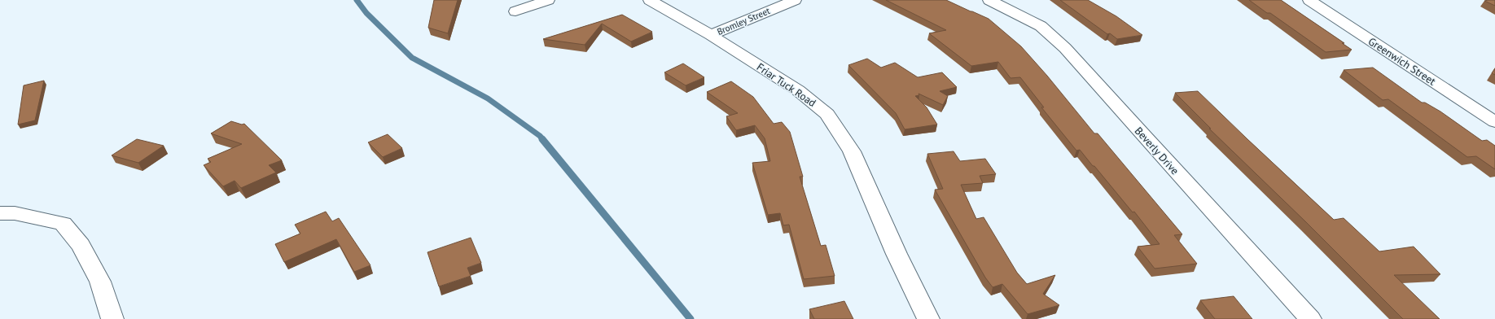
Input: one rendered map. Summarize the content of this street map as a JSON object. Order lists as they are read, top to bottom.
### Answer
{
  "streets": {
    "street": [
      "Bromley Street",
      "Greenwich Street",
      "Friar Tuck Road",
      "Beverly Drive"
    ]
  },
  "crossings": [
    ["Bromley Street", "Friar Tuck Road"]
  ]
}
